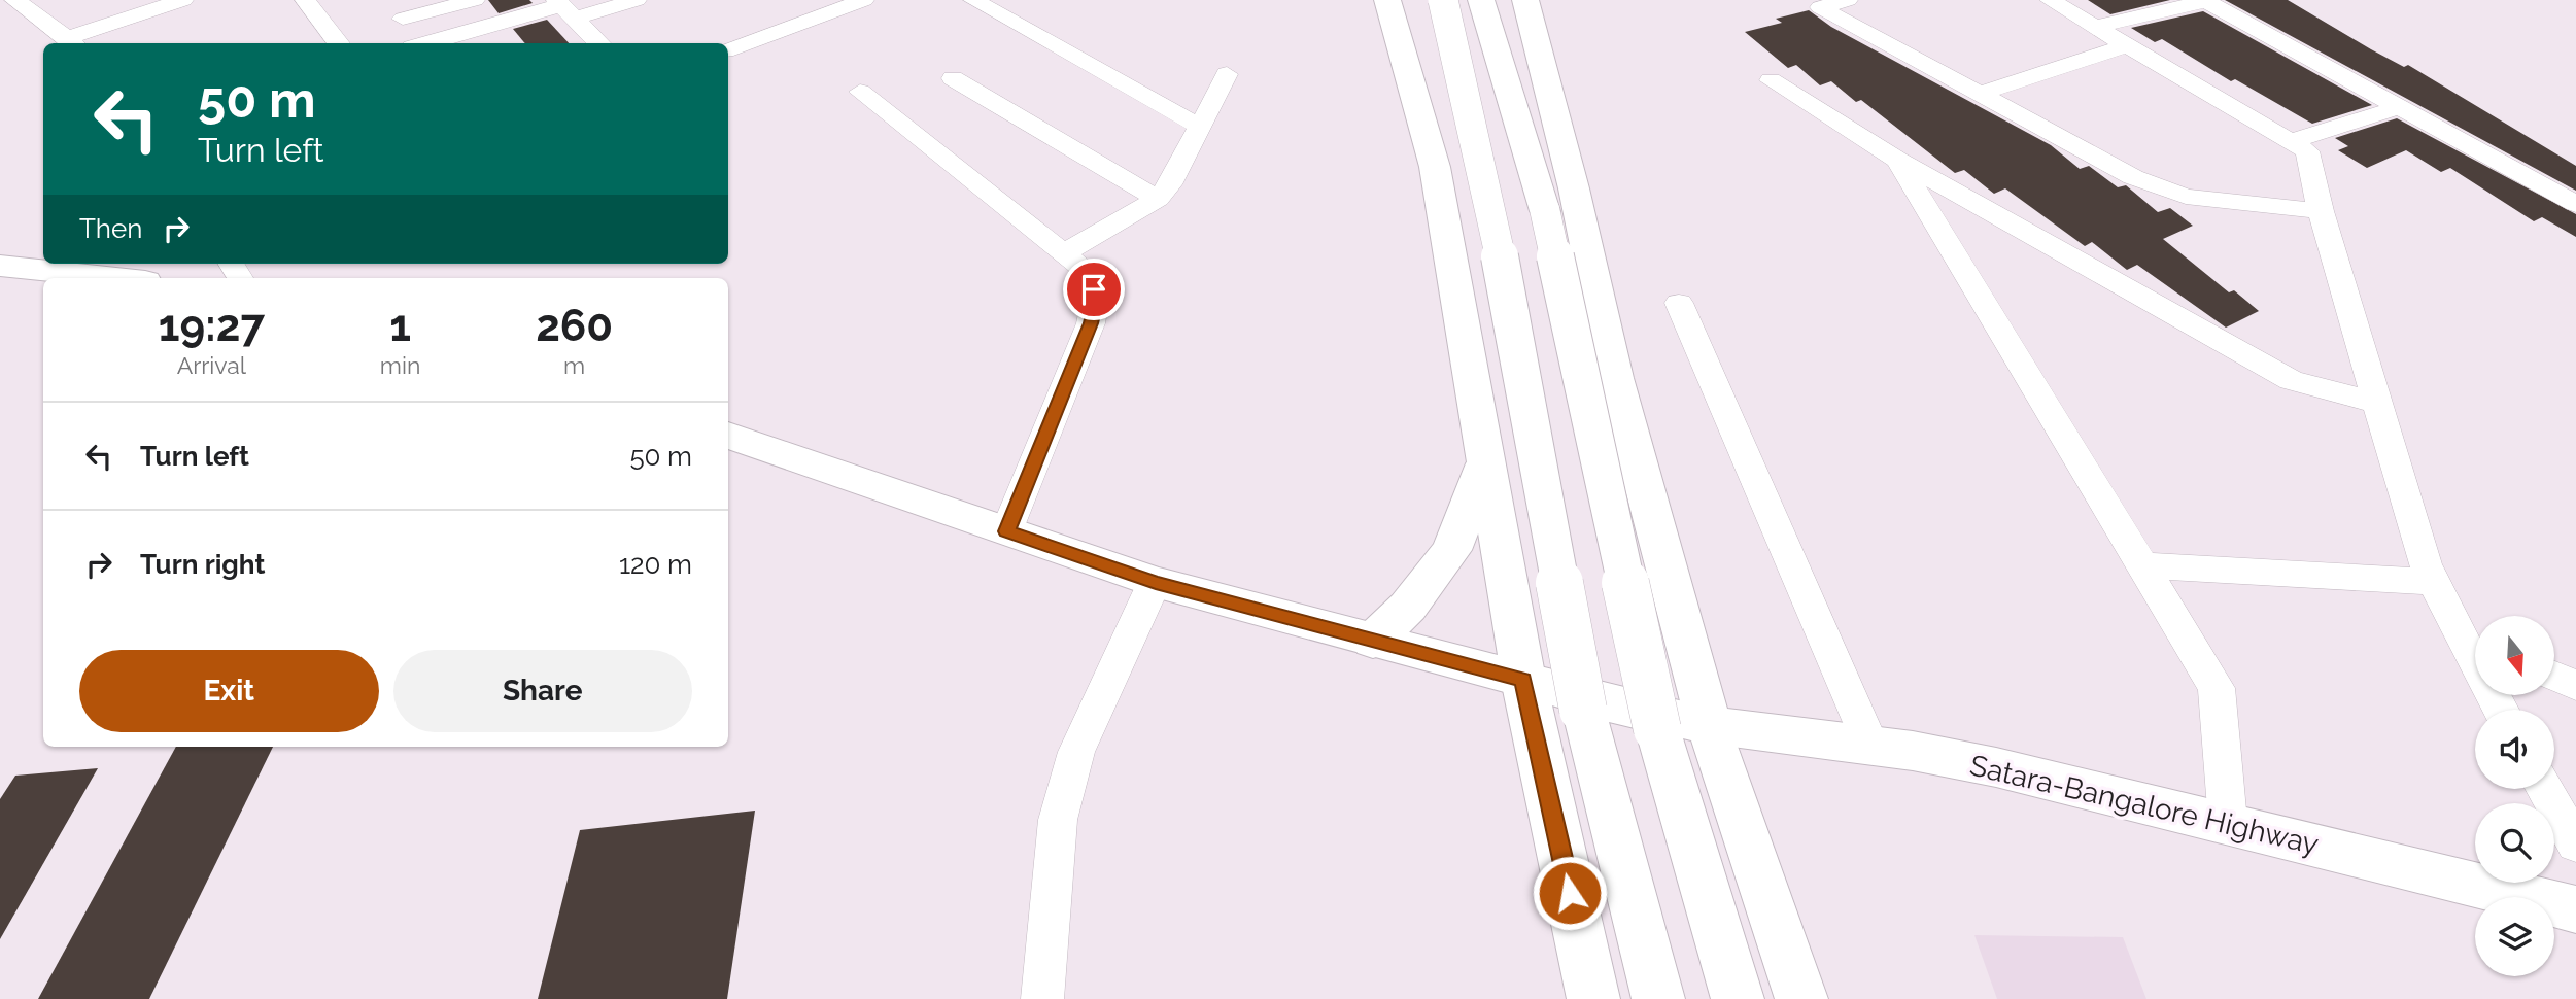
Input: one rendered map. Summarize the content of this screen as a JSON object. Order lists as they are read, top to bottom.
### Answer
{
  "streets": {
    "main road": ["Satara-Bangalore Highway"]
  },
  "north": "bottom",
  "page": {
    "turn": ["50 m", "Turn left"],
    "then": "Then",
    "eta": [
      "19:27",
      "Arrival",
      "1",
      "min",
      "260",
      "m"
    ],
    "list": [
      {
        "name": "Turn left",
        "value": "50 m"
      },
      {
        "name": "Turn right",
        "value": "120 m"
      }
    ],
    "buttons": ["Exit", "Share"]
  }
}
